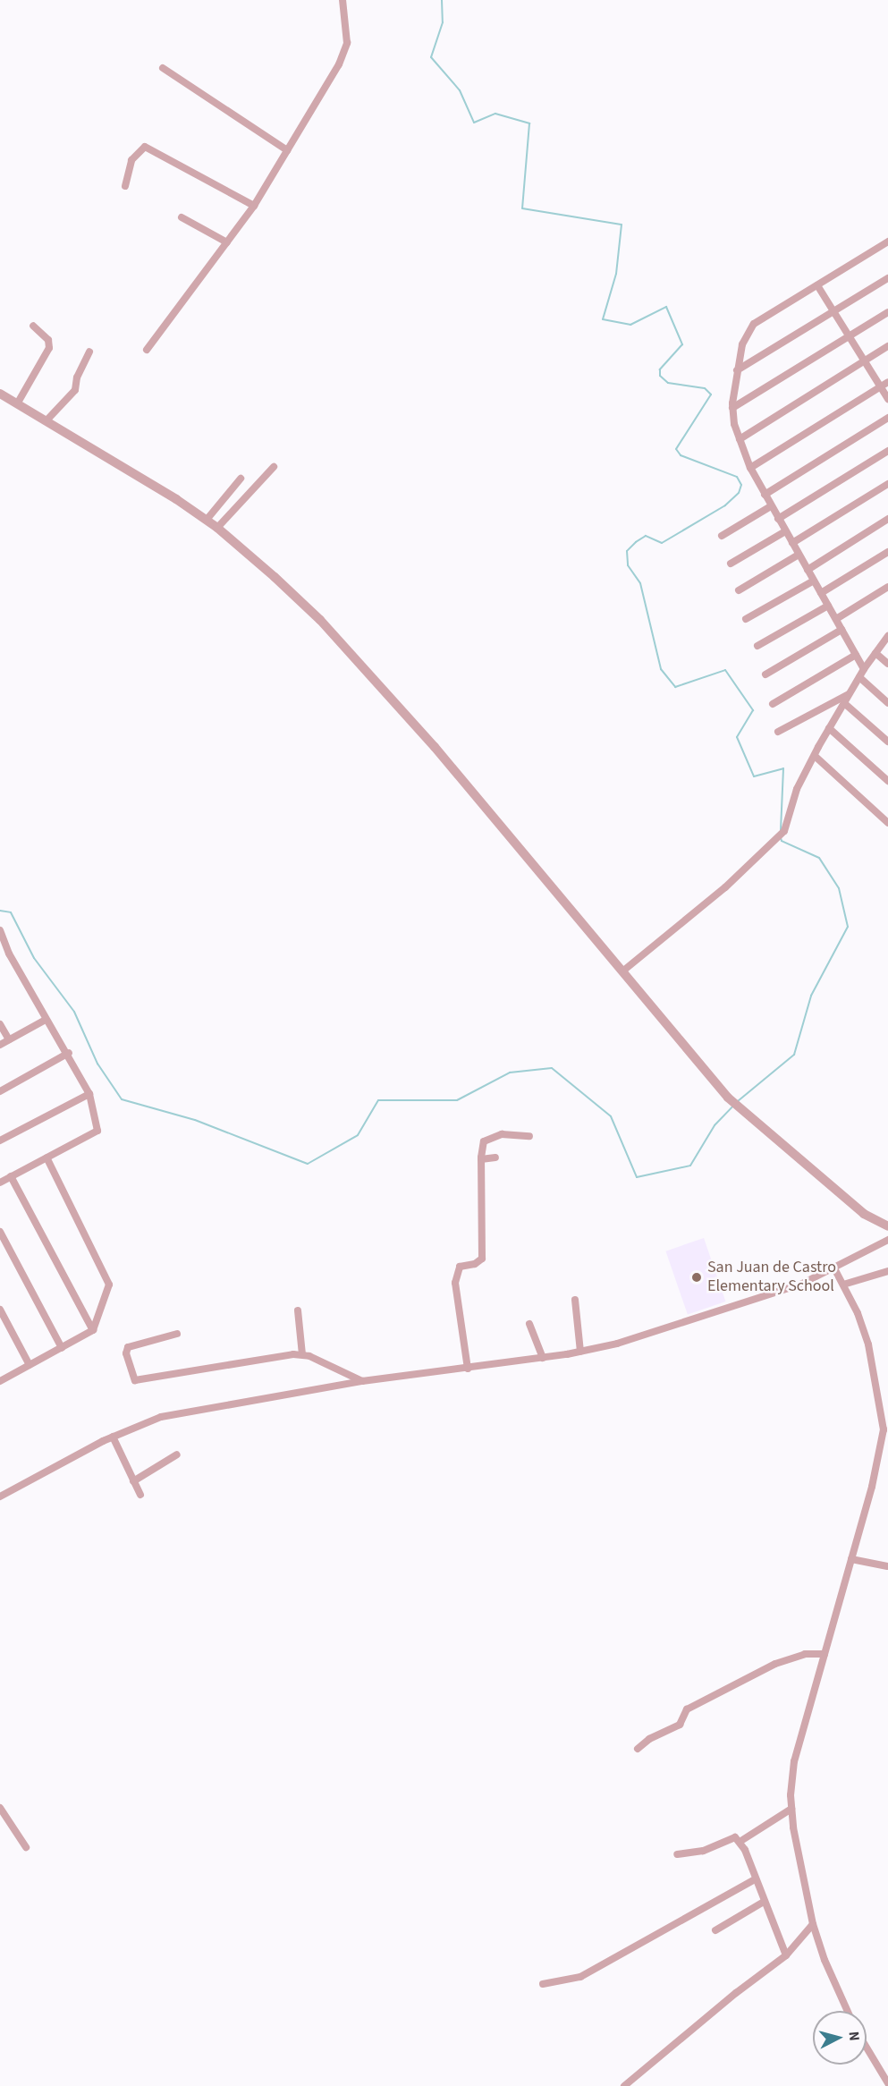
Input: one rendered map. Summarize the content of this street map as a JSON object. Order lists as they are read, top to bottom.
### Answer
{
  "places": ["San Juan de Castro Elementary School"],
  "north": "right"
}
